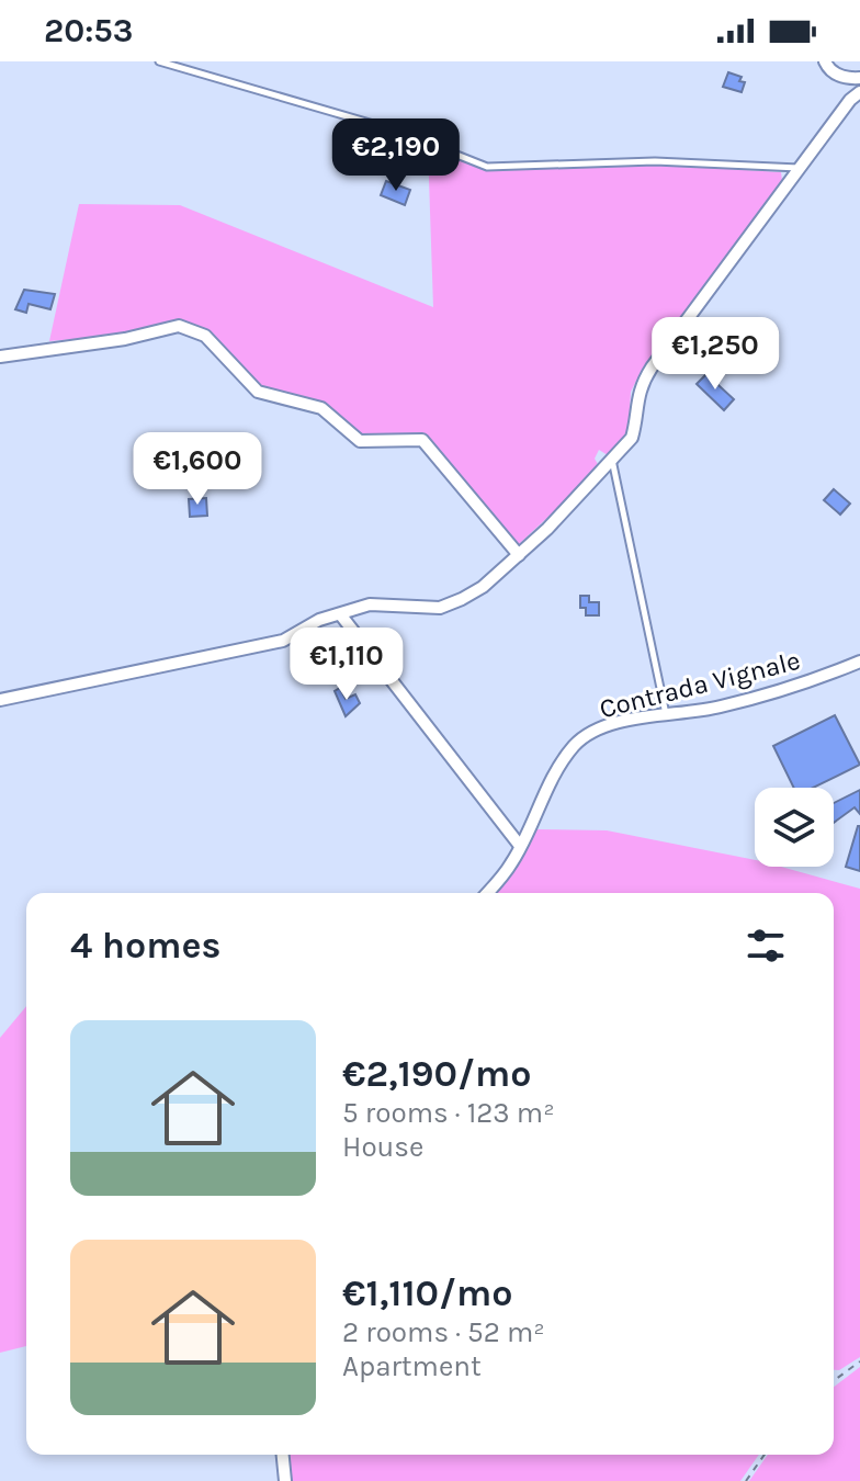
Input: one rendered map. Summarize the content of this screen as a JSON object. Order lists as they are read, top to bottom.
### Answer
{
  "streets": {
    "street": ["Contrada Vignale"]
  },
  "page": {
    "status": "20:53",
    "price": [
      "€2,190",
      "€1,250",
      "€1,600",
      "€1,110"
    ],
    "heading": "4 homes",
    "list": [
      {
        "name": "€2,190/mo",
        "note": "5 rooms · 123 m² · House"
      },
      {
        "name": "€1,110/mo",
        "note": "2 rooms · 52 m² · Apartment"
      }
    ]
  }
}
